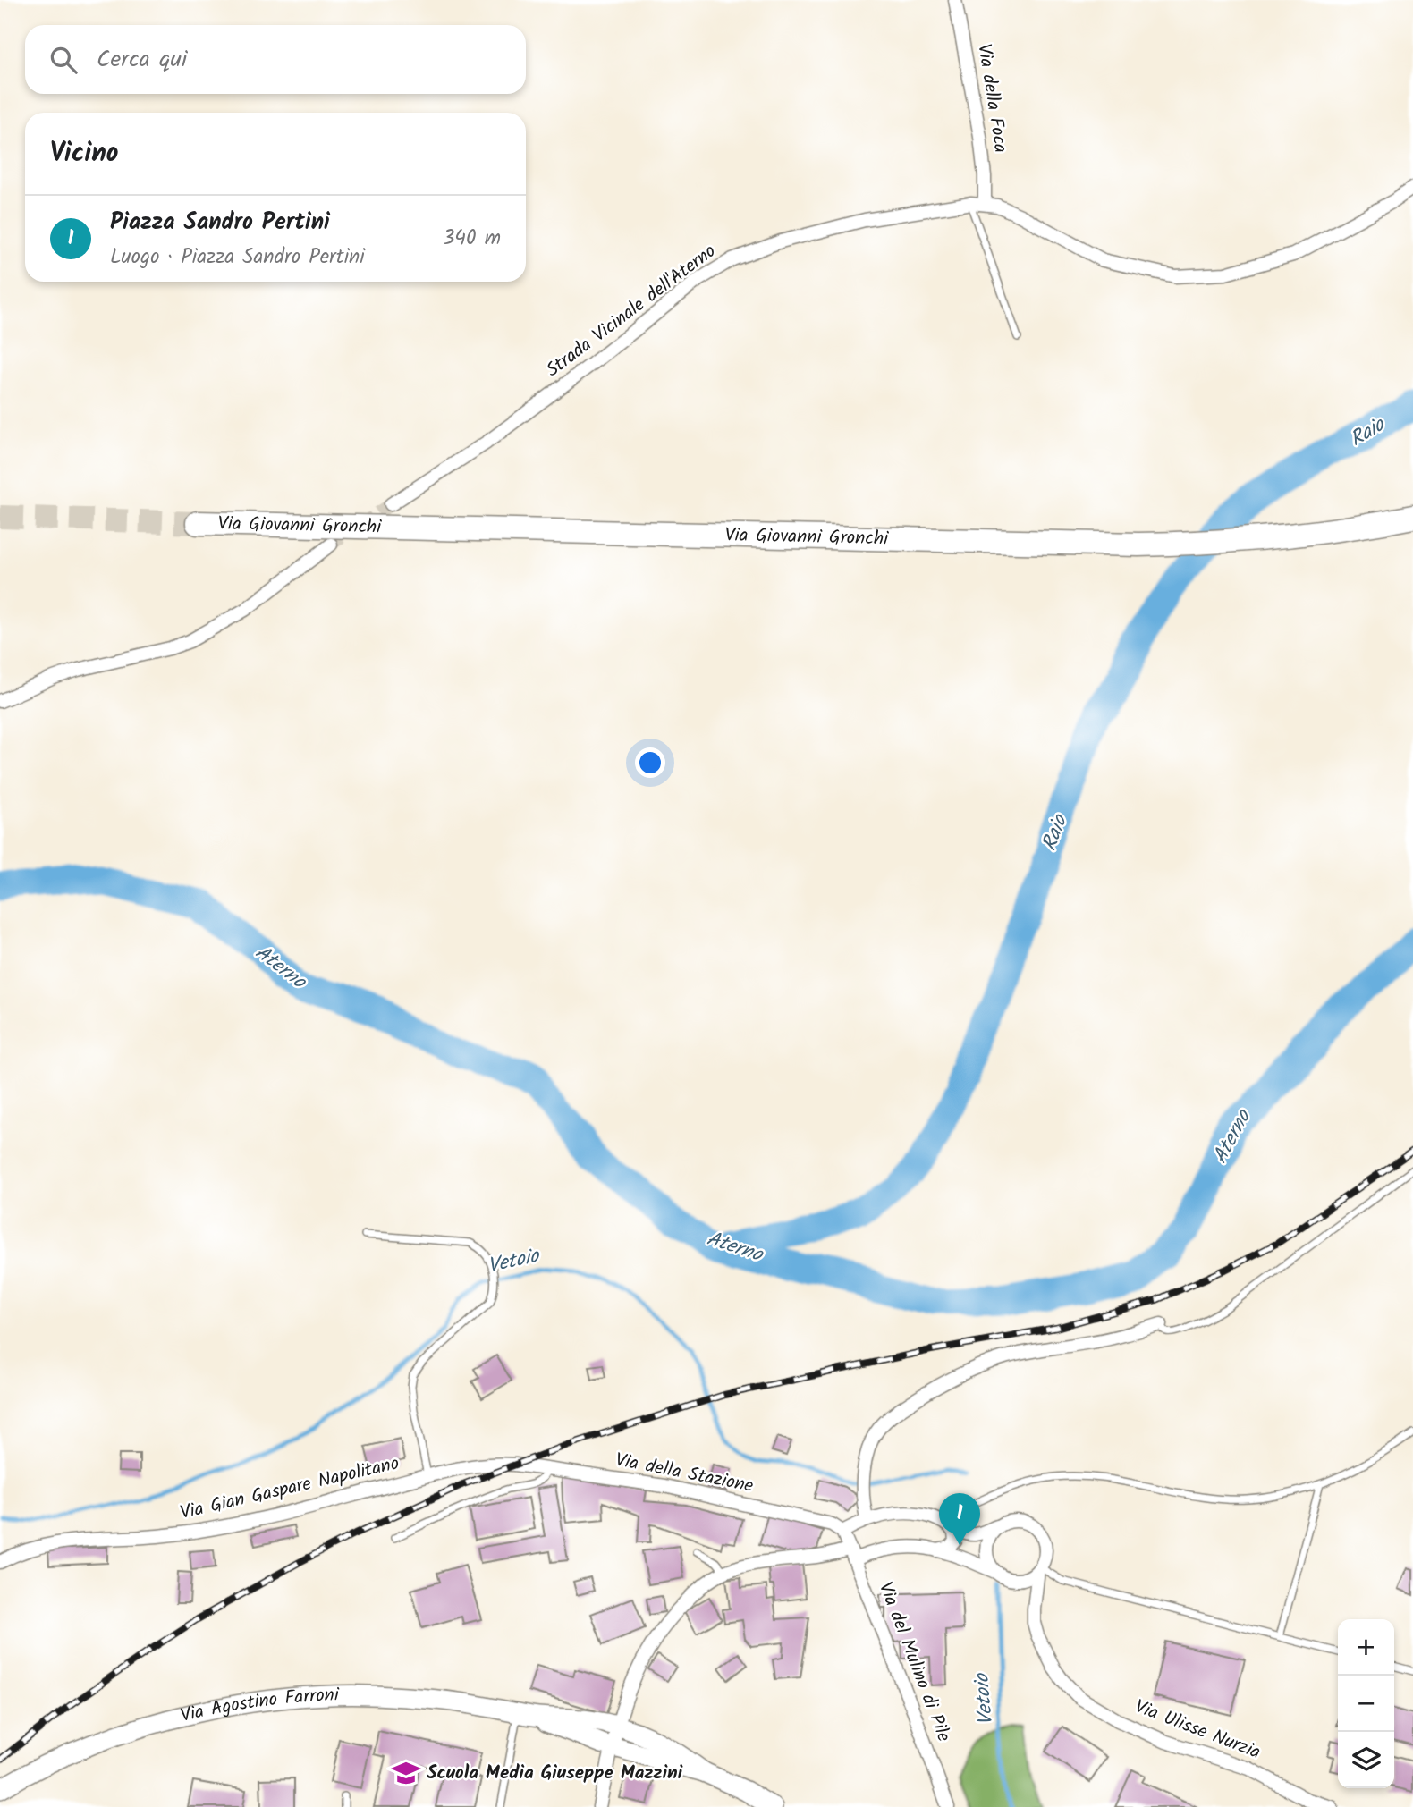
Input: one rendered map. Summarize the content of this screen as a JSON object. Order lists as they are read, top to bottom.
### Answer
{
  "streets": {
    "highway": ["Via Giovanni Gronchi"],
    "street": [
      "Via della Foca",
      "Strada Vicinale dell'Aterno",
      "Via della Stazione",
      "Via Gian Gaspare Napolitano",
      "Via del Mulino di Pile",
      "Via Agostino Farroni",
      "Via Ulisse Nurzia"
    ]
  },
  "crossings": [
    ["Via della Foca", "Strada Vicinale dell'Aterno"],
    ["Via della Stazione", "Via Gian Gaspare Napolitano"],
    ["Via della Stazione", "Via del Mulino di Pile"]
  ],
  "water": ["Raio", "Aterno", "Vetoio"],
  "places": {
    "school or university": ["Scuola Media Giuseppe Mazzini"]
  },
  "page": {
    "search": "Cerca qui",
    "heading": "Vicino",
    "list": [
      {
        "mark": "1",
        "name": "Piazza Sandro Pertini",
        "note": "Luogo · Piazza Sandro Pertini",
        "value": "340 m"
      }
    ],
    "pins": "1",
    "map_buttons": ["+", "−"]
  }
}
